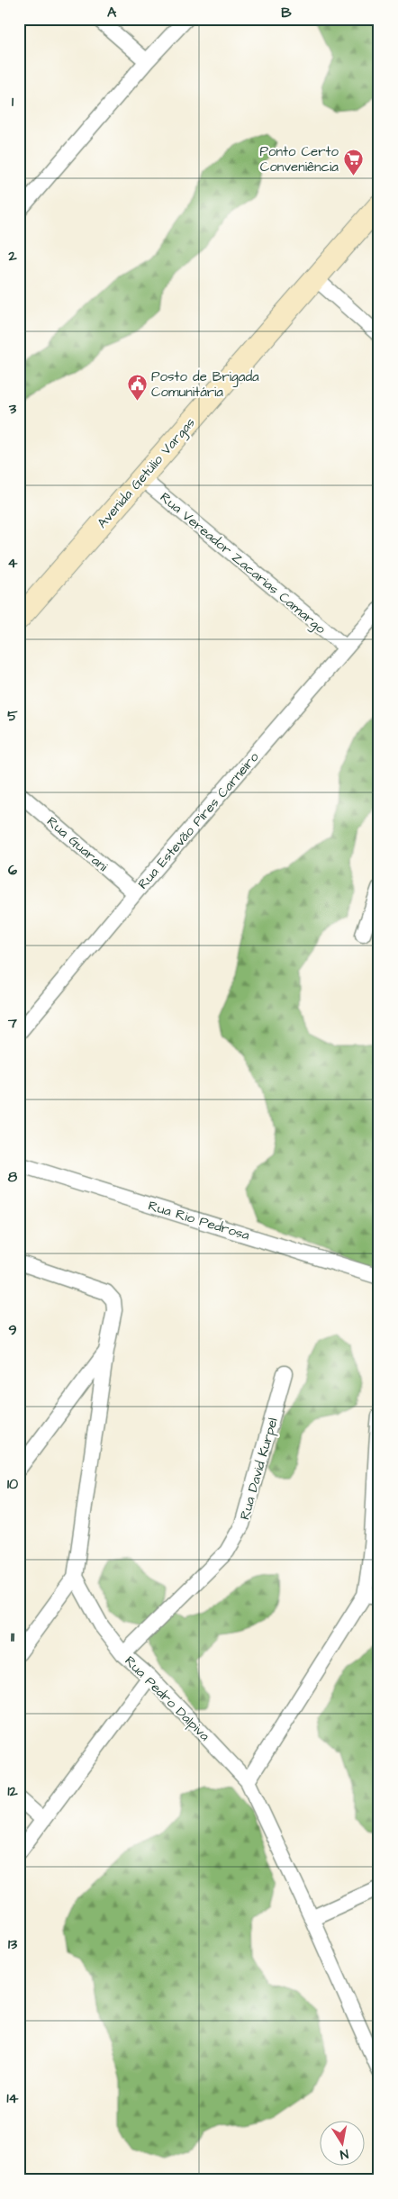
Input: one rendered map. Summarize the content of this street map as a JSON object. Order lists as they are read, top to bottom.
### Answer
{
  "streets": {
    "street": [
      "Avenida Getúlio Vargas",
      "Rua Vereador Zacarias Camargo",
      "Rua Estevão Pires Carneiro",
      "Rua Guarani",
      "Rua Rio Pedrosa",
      "Rua David Kurpel",
      "Rua Pedro Dalpiva"
    ]
  },
  "crossings": [
    ["Avenida Getúlio Vargas", "Rua Vereador Zacarias Camargo"],
    ["Rua Vereador Zacarias Camargo", "Rua Estevão Pires Carneiro"],
    ["Rua Estevão Pires Carneiro", "Rua Guarani"],
    ["Rua David Kurpel", "Rua Pedro Dalpiva"]
  ],
  "places": {
    "supermarket": ["Ponto Certo Conveniência"],
    "public building": ["Posto de Brigada Comunitária"]
  },
  "north": "bottom",
  "grid": {
    "columns": ["A", "B"],
    "rows": [
      "1",
      "2",
      "3",
      "4",
      "5",
      "6",
      "7",
      "8",
      "9",
      "10",
      "11",
      "12",
      "13",
      "14"
    ]
  }
}
